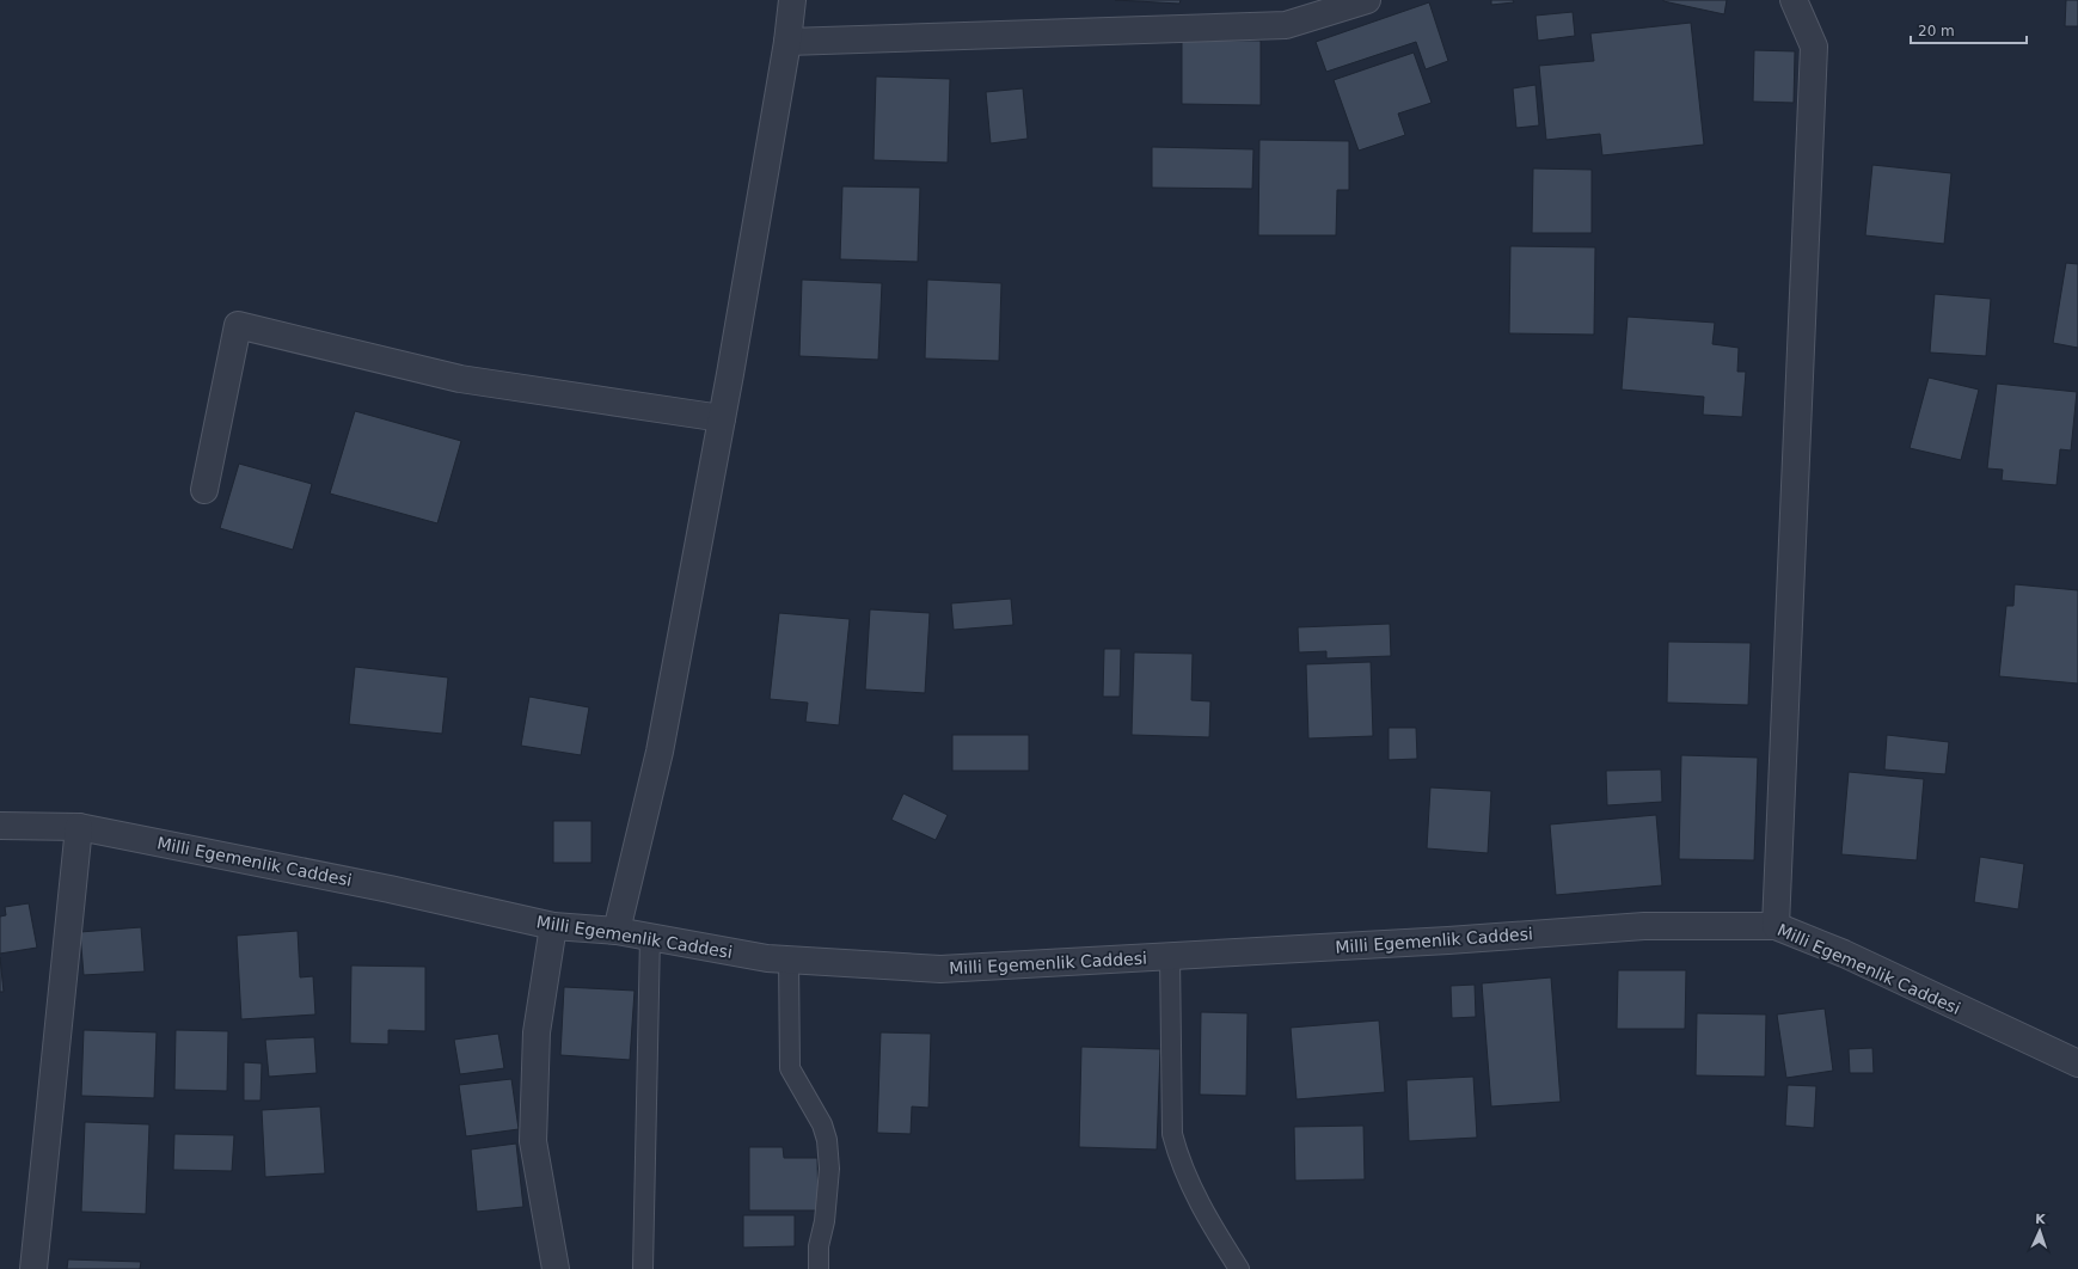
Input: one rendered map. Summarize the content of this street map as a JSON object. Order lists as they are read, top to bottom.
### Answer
{
  "streets": {
    "street": ["Milli Egemenlik Caddesi"]
  },
  "scale_bar": "20 m",
  "north": "top"
}
